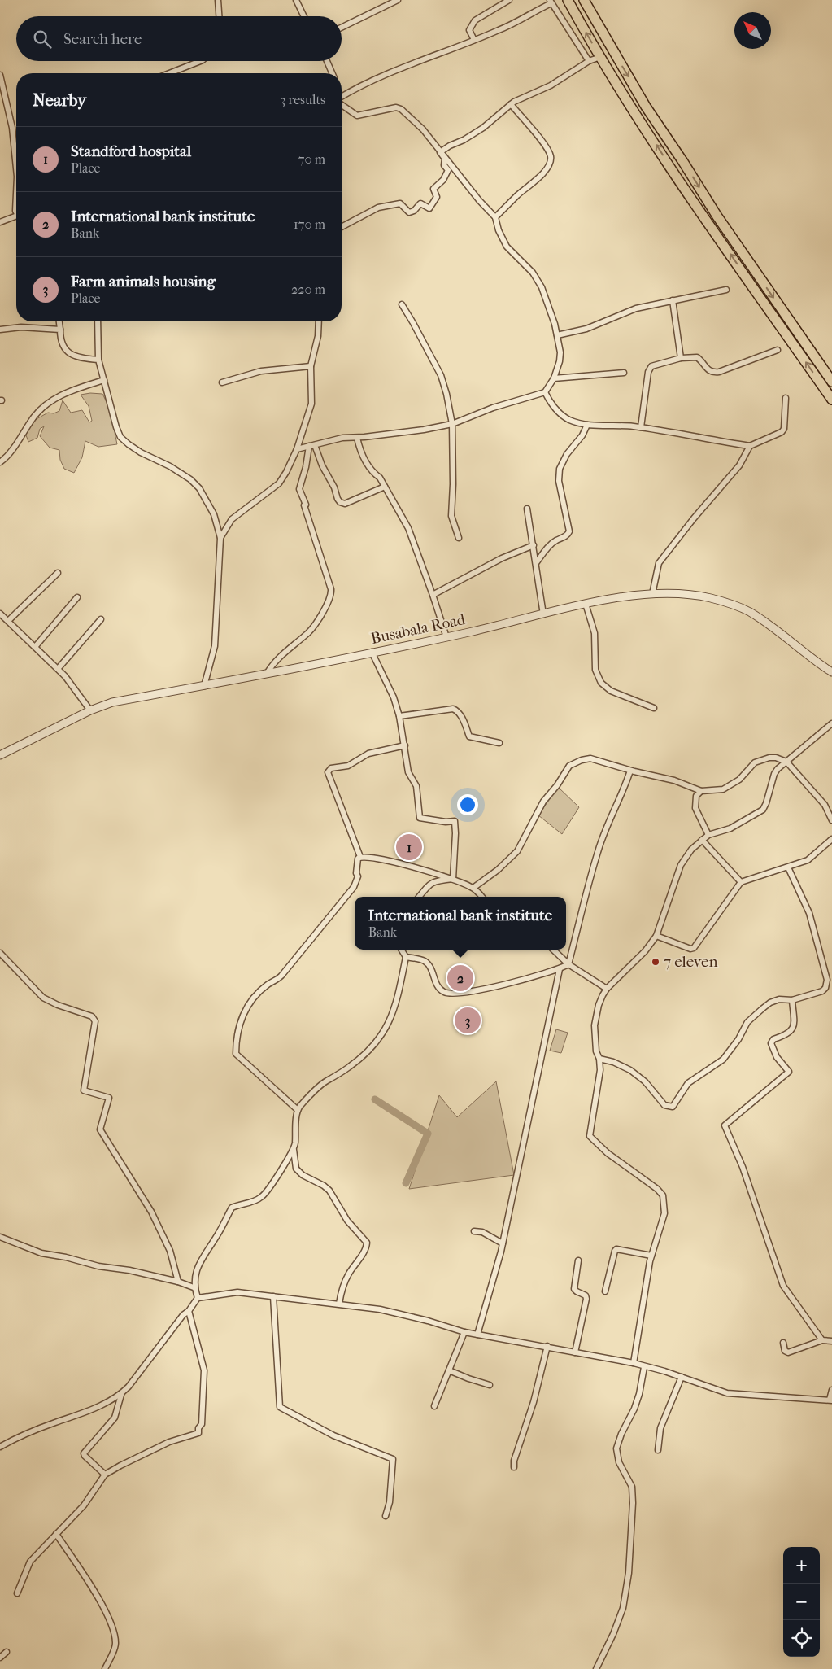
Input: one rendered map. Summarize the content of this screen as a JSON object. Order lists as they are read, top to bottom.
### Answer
{
  "streets": {
    "street": ["Busabala Road"]
  },
  "places": ["7 eleven"],
  "north": "top left",
  "page": {
    "search": "Search here",
    "heading": ["Nearby", "3 results"],
    "list": [
      {
        "mark": "1",
        "name": "Standford hospital",
        "note": "Place",
        "value": "70 m"
      },
      {
        "mark": "2",
        "name": "International bank institute",
        "note": "Bank",
        "value": "170 m"
      },
      {
        "mark": "3",
        "name": "Farm animals housing",
        "note": "Place",
        "value": "220 m"
      }
    ],
    "pins": ["1", "2", "3"],
    "popup": ["International bank institute", "Bank"],
    "map_buttons": ["+", "−"]
  }
}
